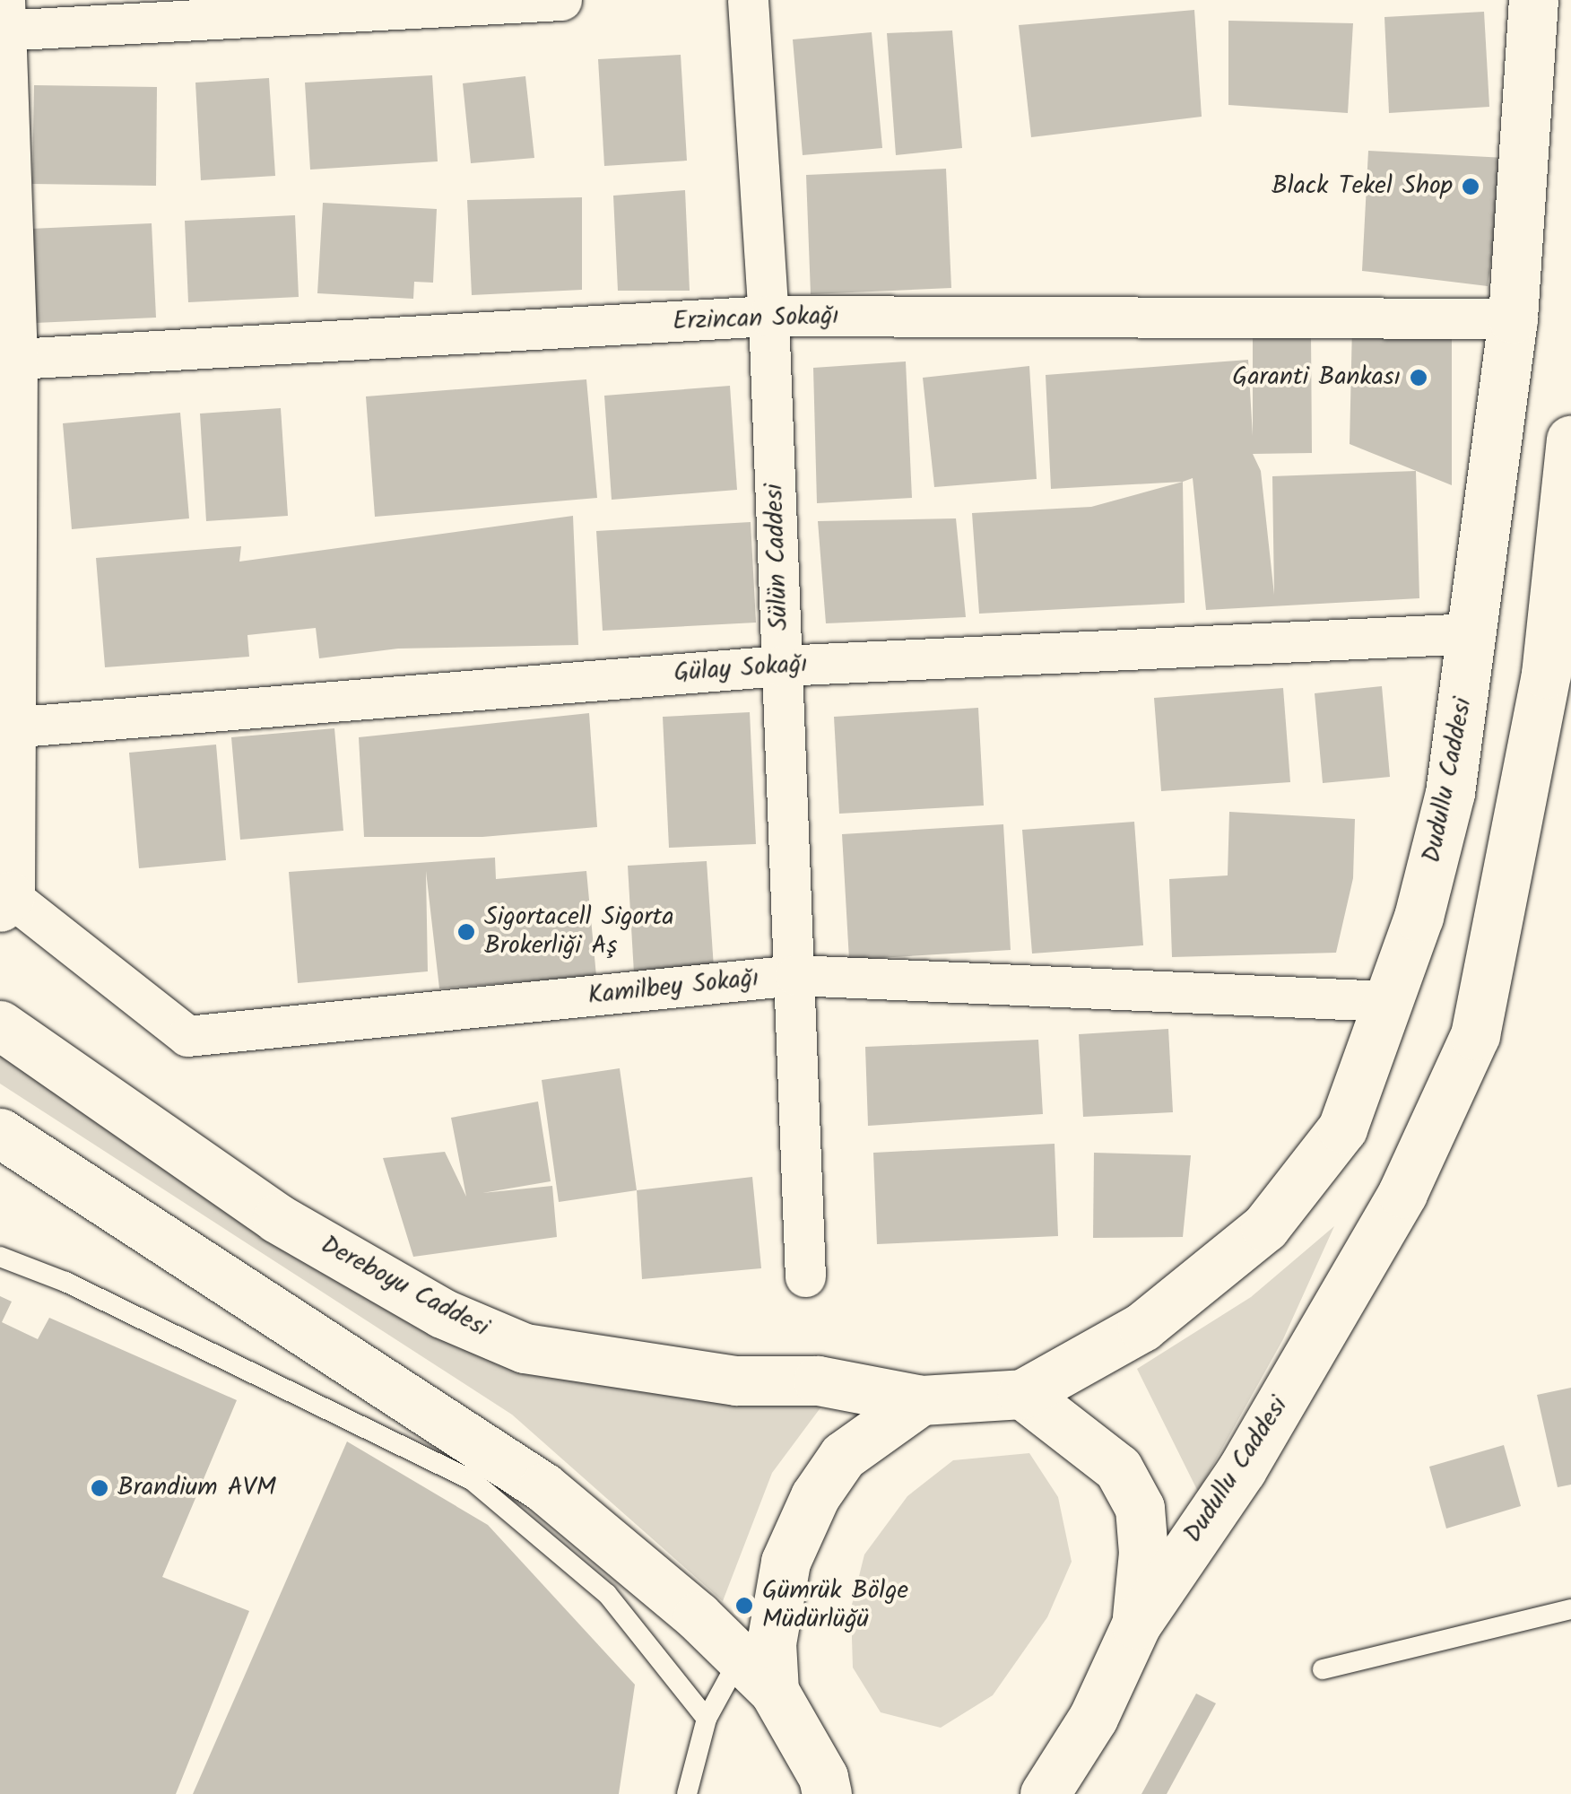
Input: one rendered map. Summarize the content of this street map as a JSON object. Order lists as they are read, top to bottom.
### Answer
{
  "streets": {
    "main road": ["Dudullu Caddesi", "Dereboyu Caddesi"],
    "street": [
      "Erzincan Sokağı",
      "Sülün Caddesi",
      "Gülay Sokağı",
      "Kamilbey Sokağı"
    ]
  },
  "crossings": [
    ["Erzincan Sokağı", "Sülün Caddesi"],
    ["Erzincan Sokağı", "Dudullu Caddesi"],
    ["Sülün Caddesi", "Gülay Sokağı"],
    ["Sülün Caddesi", "Kamilbey Sokağı"],
    ["Gülay Sokağı", "Dudullu Caddesi"],
    ["Dudullu Caddesi", "Kamilbey Sokağı"],
    ["Dudullu Caddesi", "Dereboyu Caddesi"]
  ],
  "places": [
    "Black Tekel Shop",
    "Garanti Bankası",
    "Sigortacell Sigorta Brokerliği Aş",
    "Brandium AVM",
    "Gümrük Bölge Müdürlüğü"
  ]
}
